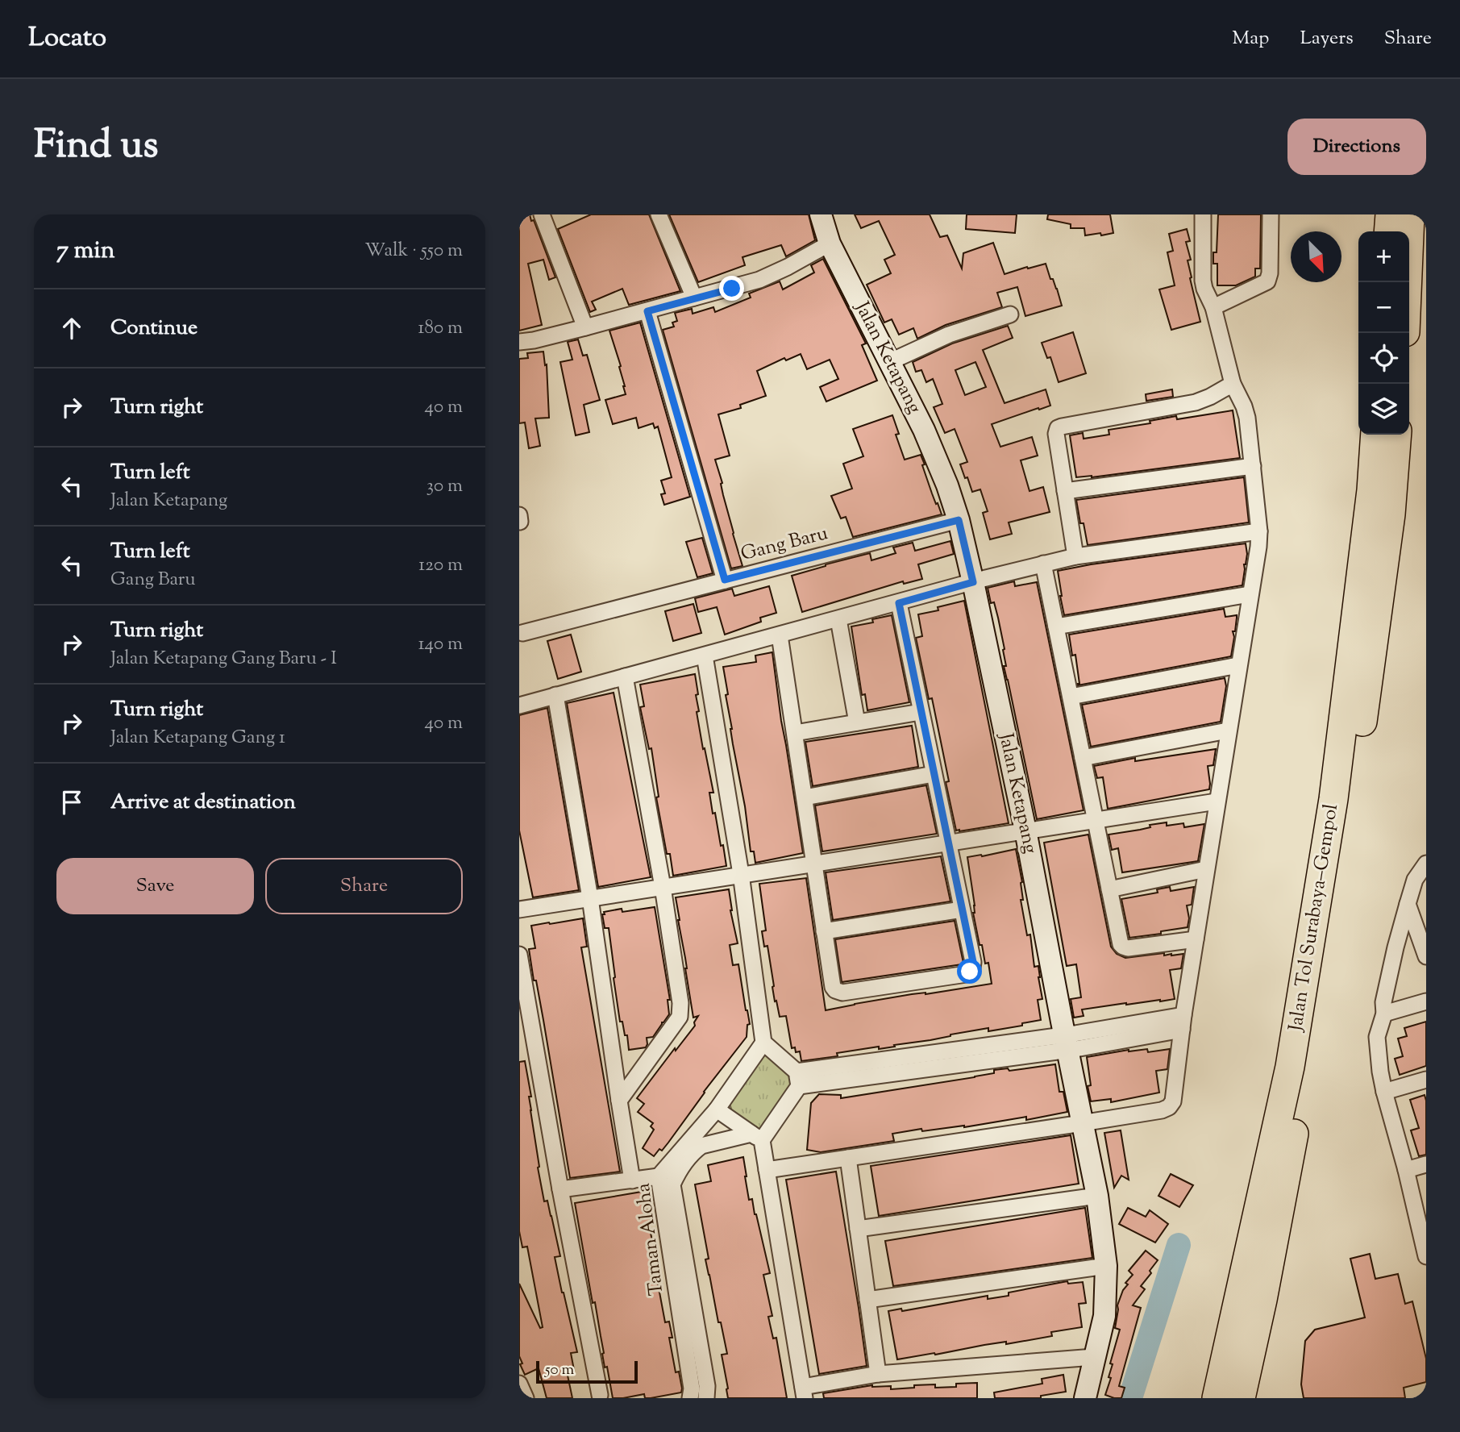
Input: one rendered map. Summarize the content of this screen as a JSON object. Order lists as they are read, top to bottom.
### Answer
{
  "streets": {
    "highway": ["Jalan Tol Surabaya–Gempol"],
    "street": ["Jalan Ketapang", "Gang Baru", "Taman Aloha"]
  },
  "crossings": [
    ["Jalan Ketapang", "Gang Baru"]
  ],
  "scale_bar": "50 m",
  "north": "bottom right",
  "page": {
    "header": "Locato",
    "nav": ["Map", "Layers", "Share"],
    "title": "Find us",
    "buttons": [
      "Directions",
      ["Save", "Share"]
    ],
    "heading": ["7 min", "Walk · 550 m"],
    "map_buttons": ["+", "−"],
    "list": [
      ["Continue", "180 m"],
      ["Turn right", "40 m"],
      ["Turn left", "Jalan Ketapang", "30 m"],
      ["Turn left", "Gang Baru", "120 m"],
      ["Turn right", "Jalan Ketapang Gang Baru - I", "140 m"],
      ["Turn right", "Jalan Ketapang Gang 1", "40 m"],
      "Arrive at destination"
    ],
    "scale": "50 m"
  }
}
